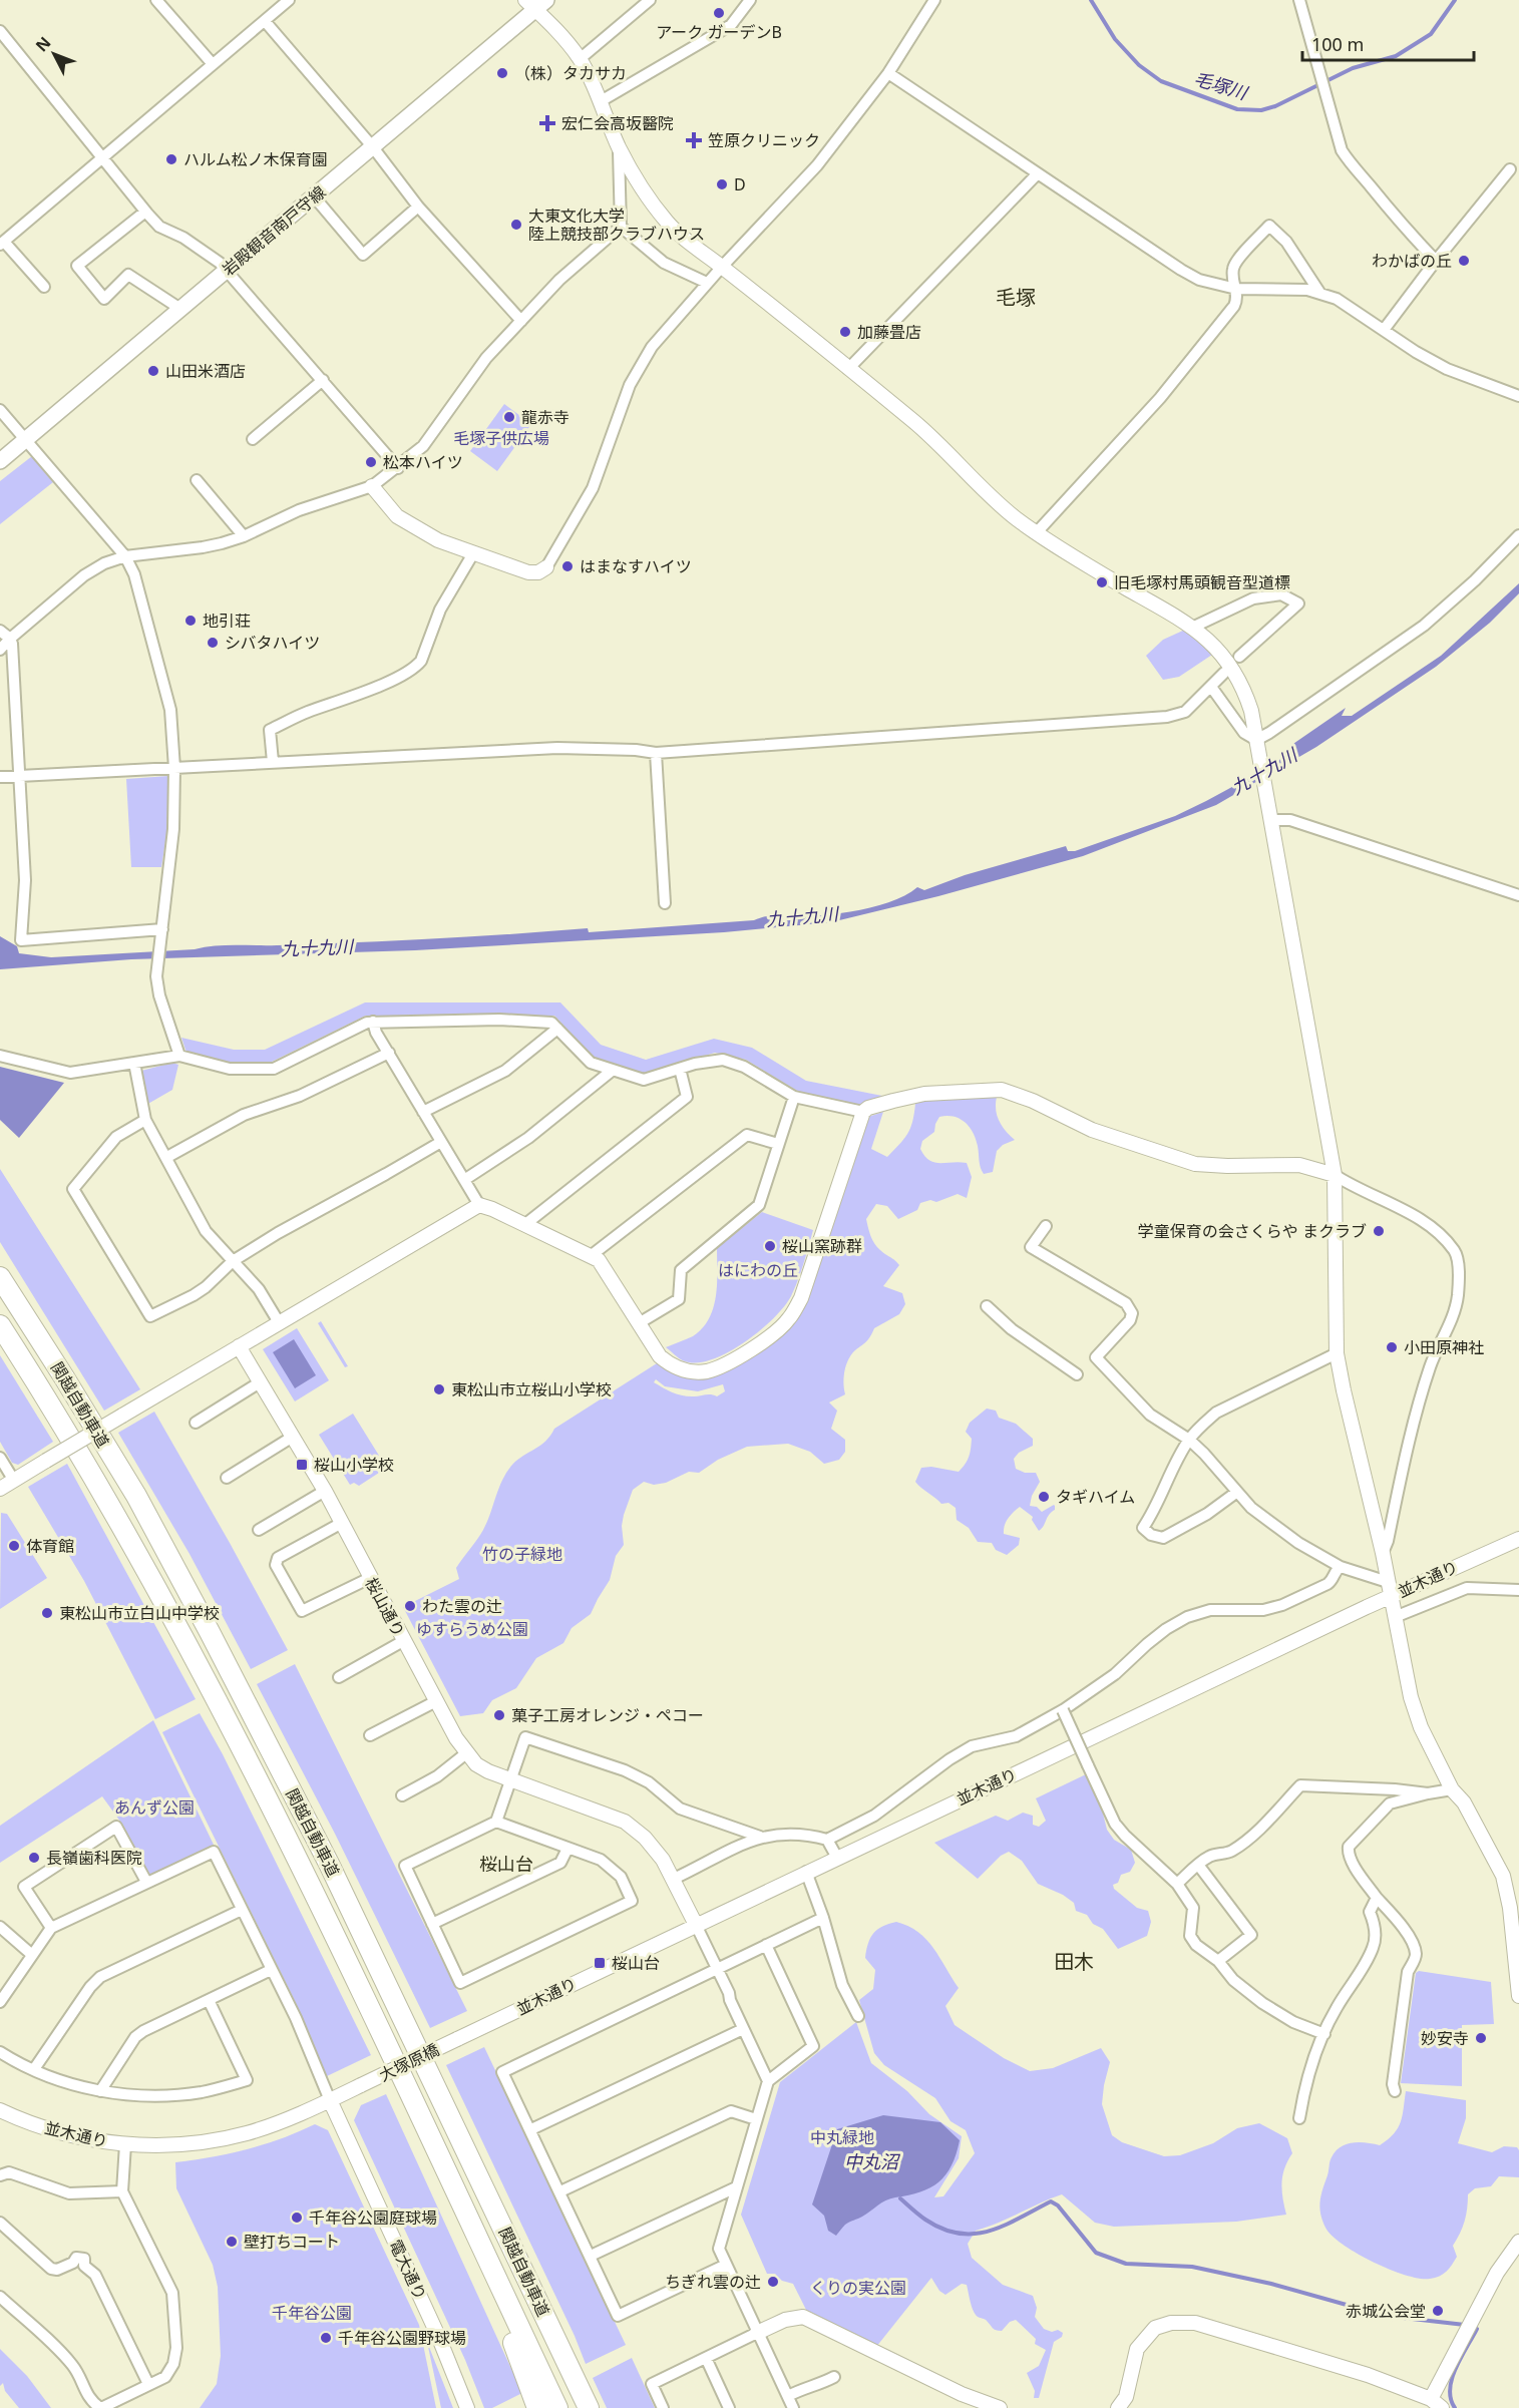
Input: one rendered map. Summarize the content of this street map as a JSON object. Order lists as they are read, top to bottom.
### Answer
{
  "streets": {
    "highway": ["関越自動車道"],
    "main road": ["岩殿観音南戸守線"],
    "street": [
      "並木通り",
      "桜山通り",
      "大塚原橋",
      "電大通り"
    ]
  },
  "crossings": [
    ["並木通り", "桜山通り"],
    ["並木通り", "大塚原橋"],
    ["並木通り", "電大通り"]
  ],
  "districts": ["毛塚", "桜山台", "田木"],
  "water": ["毛塚川", "九十九川", "中丸沼"],
  "parks": [
    "毛塚子供広場",
    "はにわの丘",
    "竹の子緑地",
    "ゆすらうめ公園",
    "あんず公園",
    "中丸緑地",
    "くりの実公園",
    "千年谷公園"
  ],
  "places": {
    "other": [
      "アーク ガーデンB",
      "（株）タカサカ",
      "ハルム松ノ木保育園",
      "D",
      "大東文化大学 陸上競技部クラブハウス",
      "わかばの丘",
      "加藤畳店",
      "山田米酒店",
      "龍赤寺",
      "松本ハイツ",
      "はまなすハイツ",
      "旧毛塚村馬頭観音型道標",
      "地引荘",
      "シバタハイツ",
      "学童保育の会さくらや まクラブ",
      "桜山窯跡群",
      "小田原神社",
      "東松山市立桜山小学校",
      "タギハイム",
      "体育館",
      "わた雲の辻",
      "東松山市立白山中学校",
      "菓子工房オレンジ・ペコー",
      "長嶺歯科医院",
      "妙安寺",
      "千年谷公園庭球場",
      "壁打ちコート",
      "ちぎれ雲の辻",
      "赤城公会堂",
      "千年谷公園野球場"
    ],
    "health": ["宏仁会高坂醫院", "笠原クリニック"],
    "transit": ["桜山小学校", "桜山台"]
  },
  "scale_bar": "100 m",
  "north": "top left"
}
